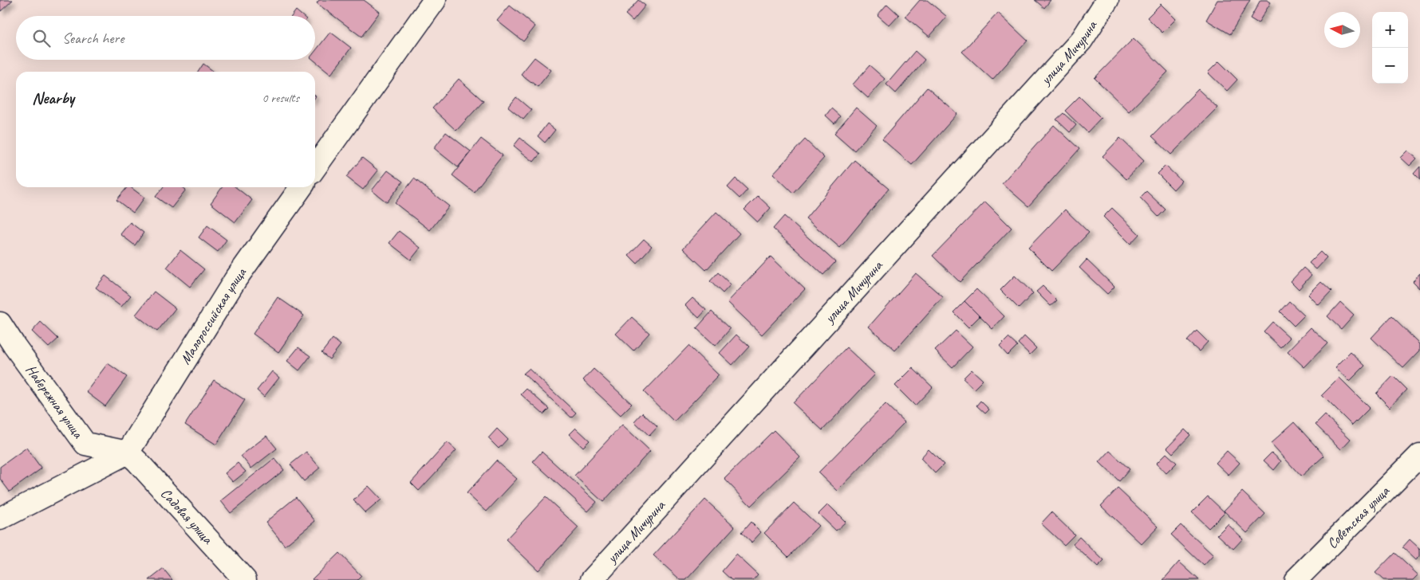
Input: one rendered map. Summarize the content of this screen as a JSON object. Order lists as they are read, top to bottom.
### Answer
{
  "streets": {
    "street": [
      "улица Мичурина",
      "Малороссийская улица",
      "Набережная улица",
      "Садовая улица",
      "Советская улица"
    ]
  },
  "crossings": [
    ["Малороссийская улица", "Набережная улица"],
    ["Малороссийская улица", "Садовая улица"],
    ["Набережная улица", "Садовая улица"]
  ],
  "north": "left",
  "page": {
    "map_buttons": ["+", "−"],
    "search": "Search here",
    "heading": ["Nearby", "0 results"]
  }
}
